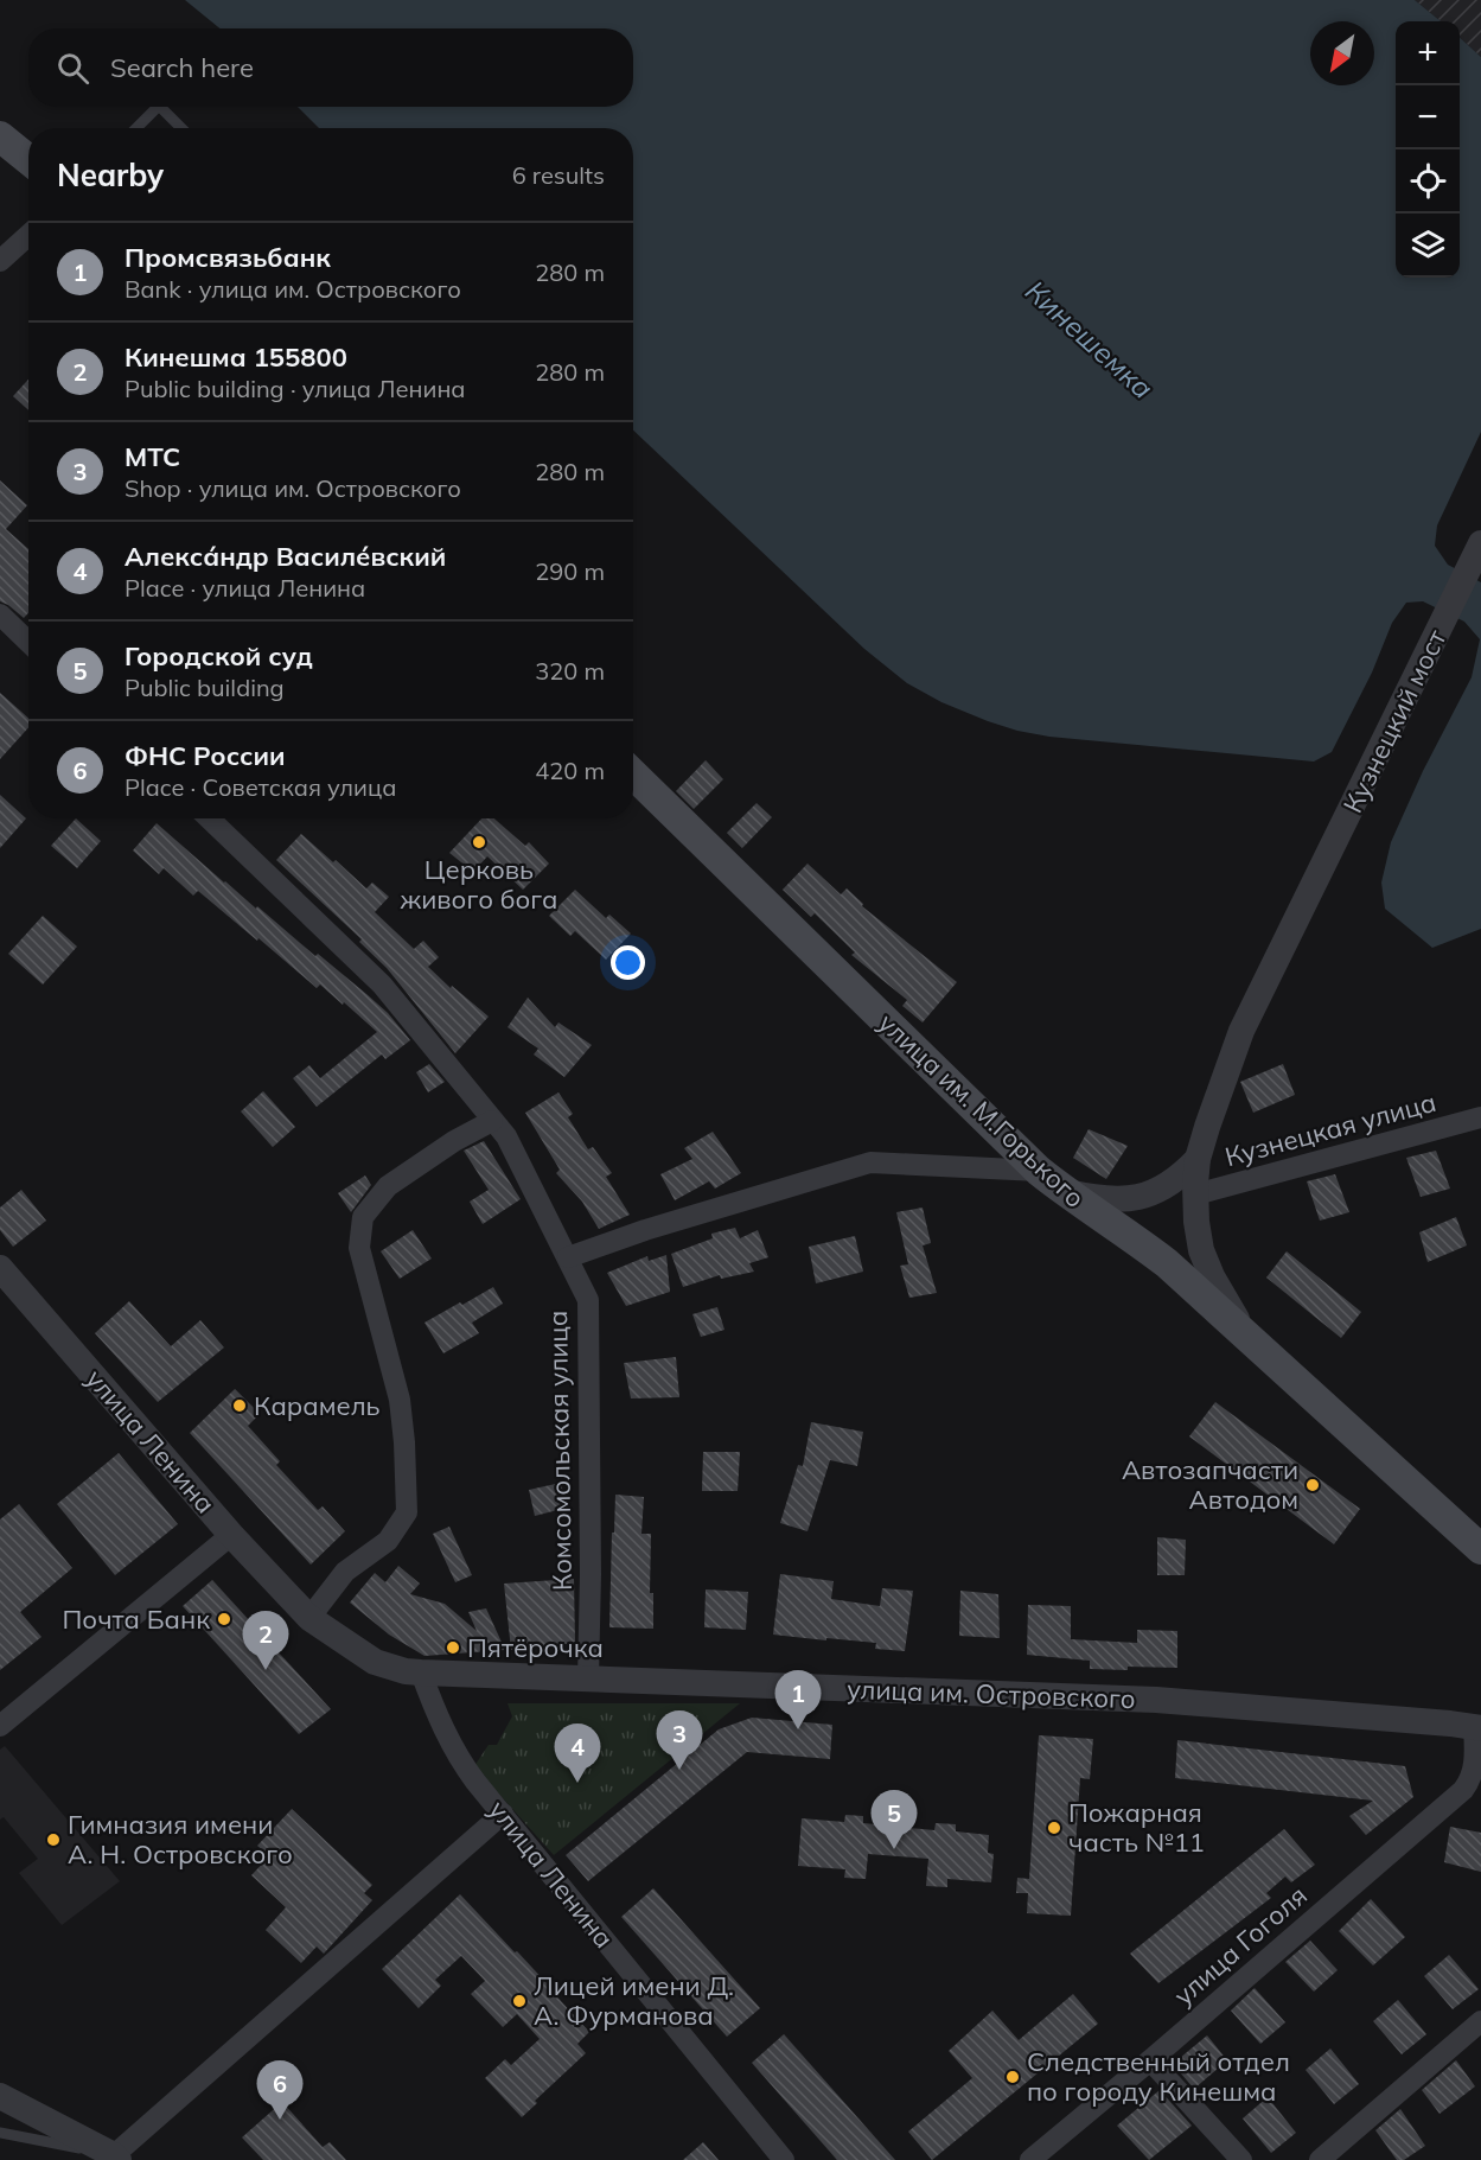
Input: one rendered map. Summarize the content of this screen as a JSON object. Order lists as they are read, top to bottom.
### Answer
{
  "streets": {
    "main road": ["улица им. М.Горького"],
    "street": [
      "Кузнецкий мост",
      "Кузнецкая улица",
      "улица Ленина",
      "Комсомольская улица",
      "улица им. Островского",
      "улица Гоголя"
    ]
  },
  "crossings": [
    ["Кузнецкий мост", "улица им. М.Горького"],
    ["Кузнецкий мост", "Кузнецкая улица"],
    ["улица Ленина", "улица им. Островского"],
    ["Комсомольская улица", "улица им. Островского"],
    ["улица им. Островского", "улица Гоголя"]
  ],
  "water": ["Кинешемка"],
  "places": [
    "Церковь живого бога",
    "Карамель",
    "Автозапчасти Автодом",
    "Почта Банк",
    "Пятёрочка",
    "Пожарная часть №11",
    "Гимназия имени А. Н. Островского",
    "Лицей имени Д. А. Фурманова",
    "Следственный отдел по городу Кинешма"
  ],
  "north": "bottom left",
  "page": {
    "map_buttons": ["+", "−"],
    "search": "Search here",
    "heading": ["Nearby", "6 results"],
    "list": [
      {
        "mark": "1",
        "name": "Промсвязьбанк",
        "note": "Bank · улица им. Островского",
        "value": "280 m"
      },
      {
        "mark": "2",
        "name": "Кинешма 155800",
        "note": "Public building · улица Ленина",
        "value": "280 m"
      },
      {
        "mark": "3",
        "name": "МТС",
        "note": "Shop · улица им. Островского",
        "value": "280 m"
      },
      {
        "mark": "4",
        "name": "Алекса́ндр Василе́вский",
        "note": "Place · улица Ленина",
        "value": "290 m"
      },
      {
        "mark": "5",
        "name": "Городской суд",
        "note": "Public building",
        "value": "320 m"
      },
      {
        "mark": "6",
        "name": "ФНС России",
        "note": "Place · Советская улица",
        "value": "420 m"
      }
    ],
    "pins": [
      "2",
      "1",
      "3",
      "4",
      "5",
      "6"
    ]
  }
}
